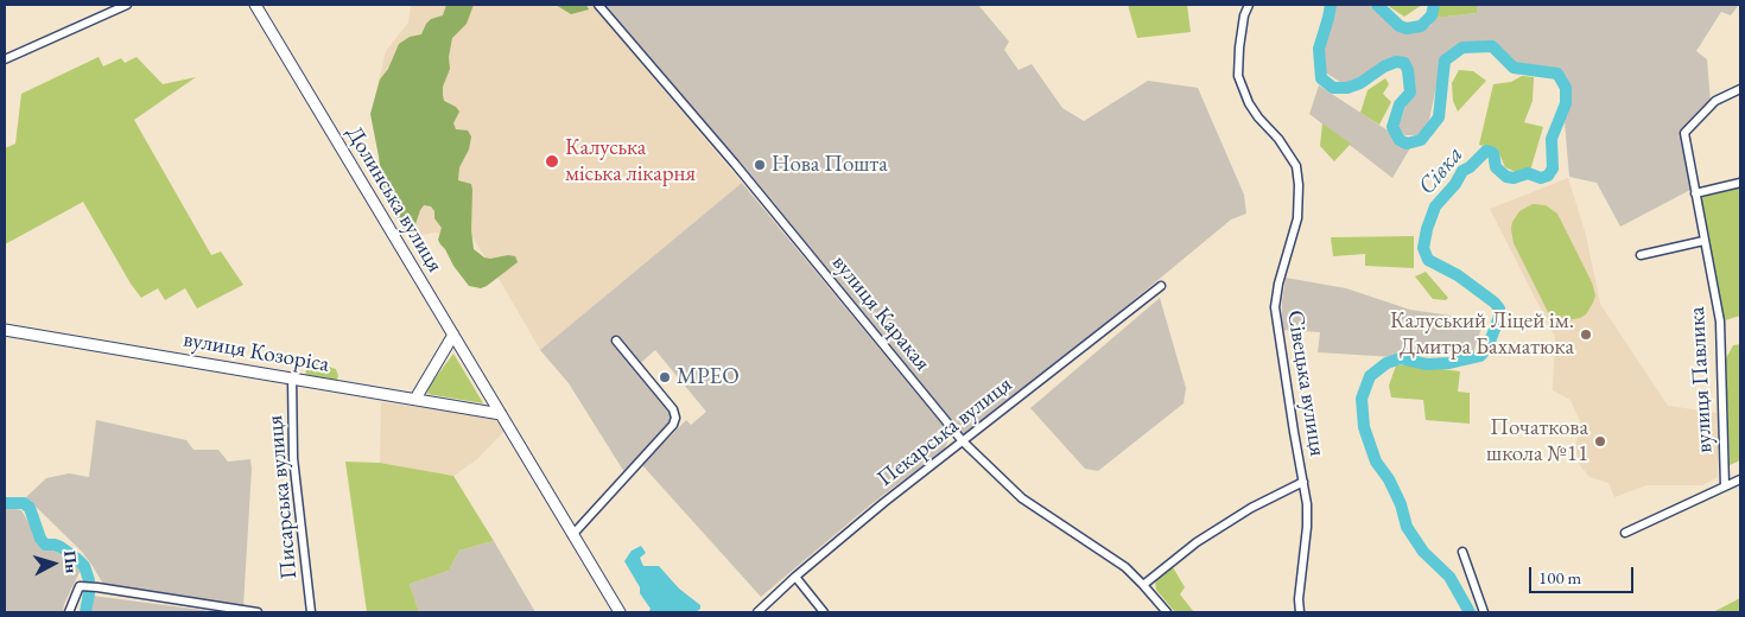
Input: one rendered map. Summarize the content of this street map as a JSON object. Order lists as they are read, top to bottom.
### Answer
{
  "streets": {
    "main road": ["Долинська вулиця", "вулиця Козоріса"],
    "street": [
      "вулиця Каракая",
      "вулиця Павлика",
      "Сівецька вулиця",
      "Пекарська вулиця",
      "Писарська вулиця"
    ]
  },
  "crossings": [
    ["Долинська вулиця", "вулиця Козоріса"],
    ["вулиця Каракая", "Пекарська вулиця"],
    ["вулиця Козоріса", "Писарська вулиця"]
  ],
  "water": ["Сівка"],
  "places": [
    "Калуська міська лікарня",
    "Нова Пошта",
    "Калуський Ліцей ім. Дмитра Бахматюка",
    "МРЕО",
    "Початкова школа №11"
  ],
  "scale_bar": "100 m",
  "north": "right"
}
